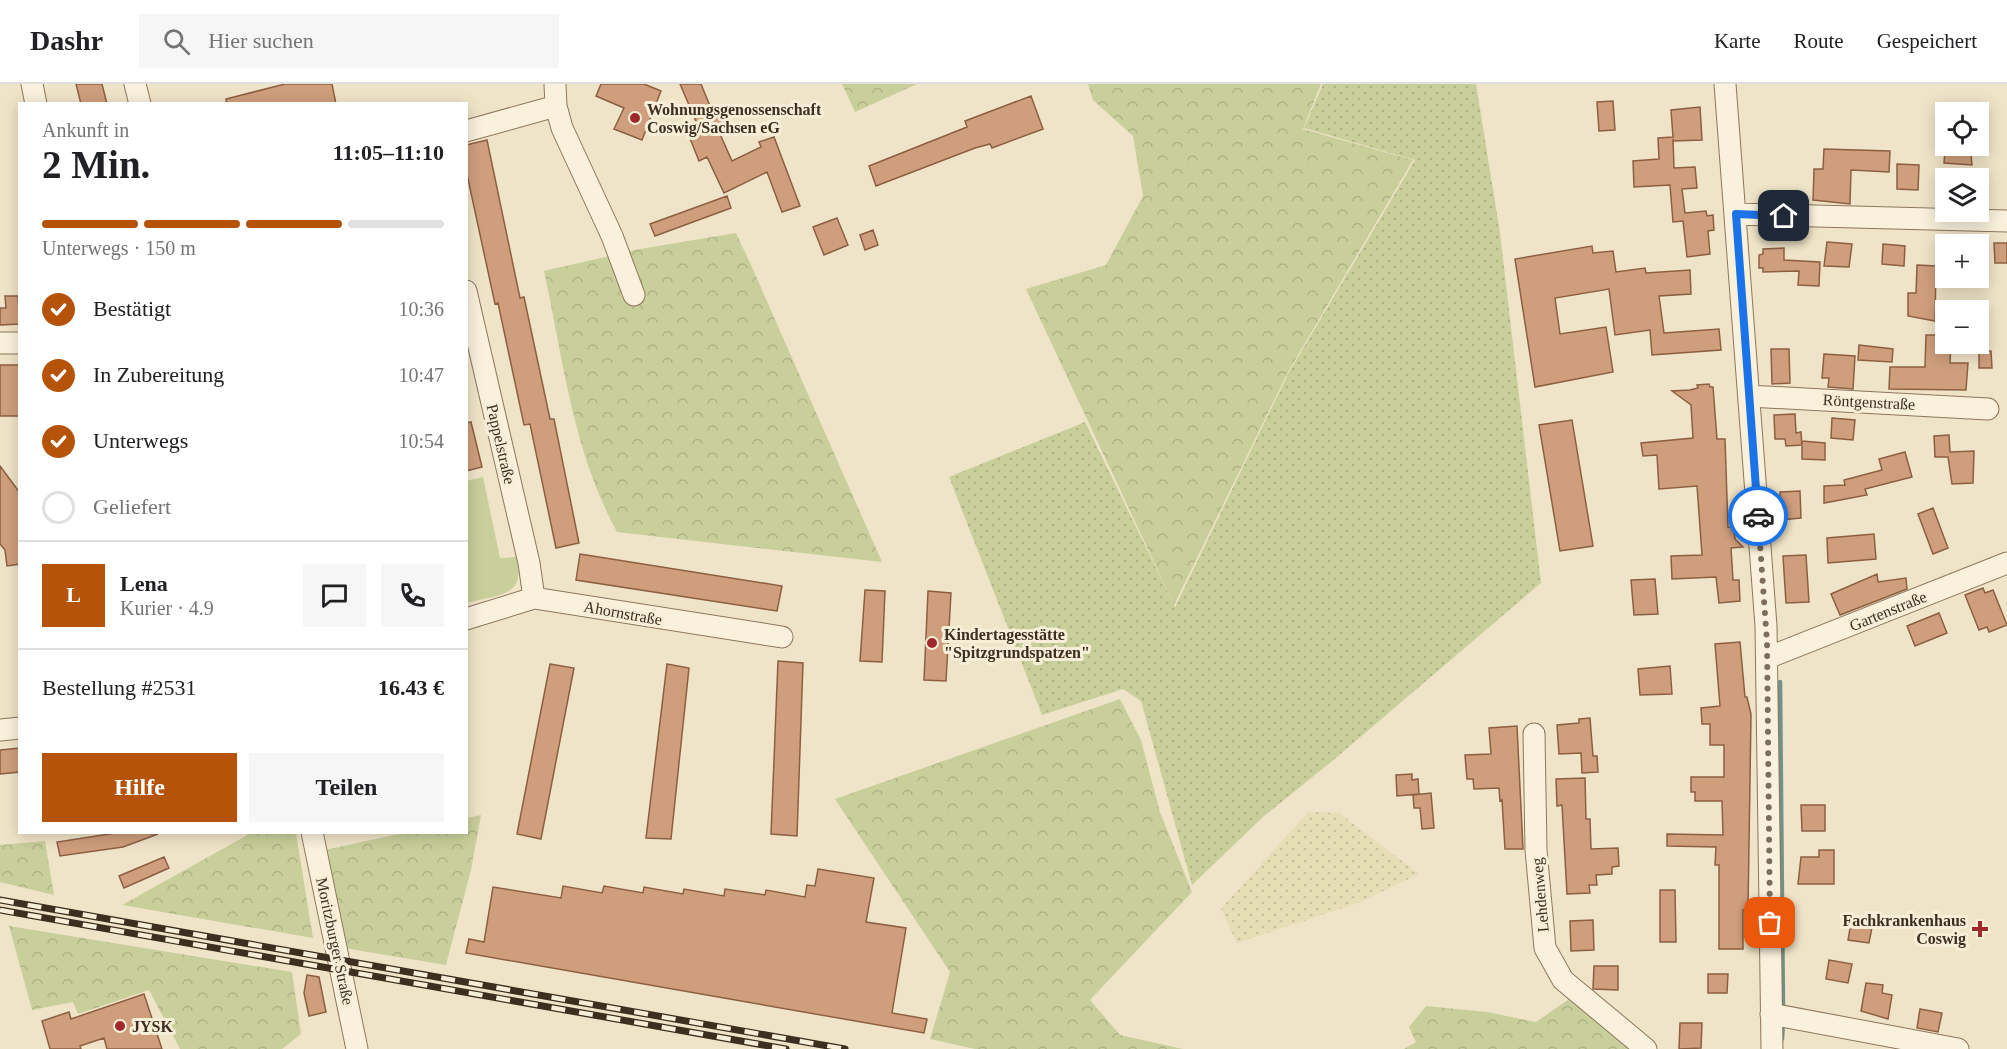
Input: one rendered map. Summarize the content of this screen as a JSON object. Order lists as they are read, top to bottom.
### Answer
{
  "streets": {
    "street": [
      "Röntgenstraße",
      "Pappelstraße",
      "Gartenstraße",
      "Ahornstraße",
      "Lehdenweg",
      "Moritzburger Straße"
    ]
  },
  "crossings": [
    ["Pappelstraße", "Ahornstraße"]
  ],
  "places": {
    "other": ["Wohnungsgenossenschaft Coswig/Sachsen eG", "Kindertagesstätte \"Spitzgrundspatzen\"", "JYSK"],
    "health": ["Fachkrankenhaus Coswig"]
  },
  "page": {
    "header": "Dashr",
    "search": "Hier suchen",
    "nav": ["Karte", "Route", "Gespeichert"],
    "map_buttons": ["+", "−"],
    "heading": ["2 Min.", "Ankunft in", "11:05–11:10"],
    "panel": [
      "Lena",
      "Kurier · 4.9",
      "Bestellung #2531",
      "16.43 €"
    ],
    "bar": "Unterwegs · 150 m",
    "list": [
      ["Bestätigt", "10:36"],
      ["In Zubereitung", "10:47"],
      ["Unterwegs", "10:54"],
      "Geliefert"
    ],
    "round": "L",
    "buttons": ["Hilfe", "Teilen"]
  }
}
